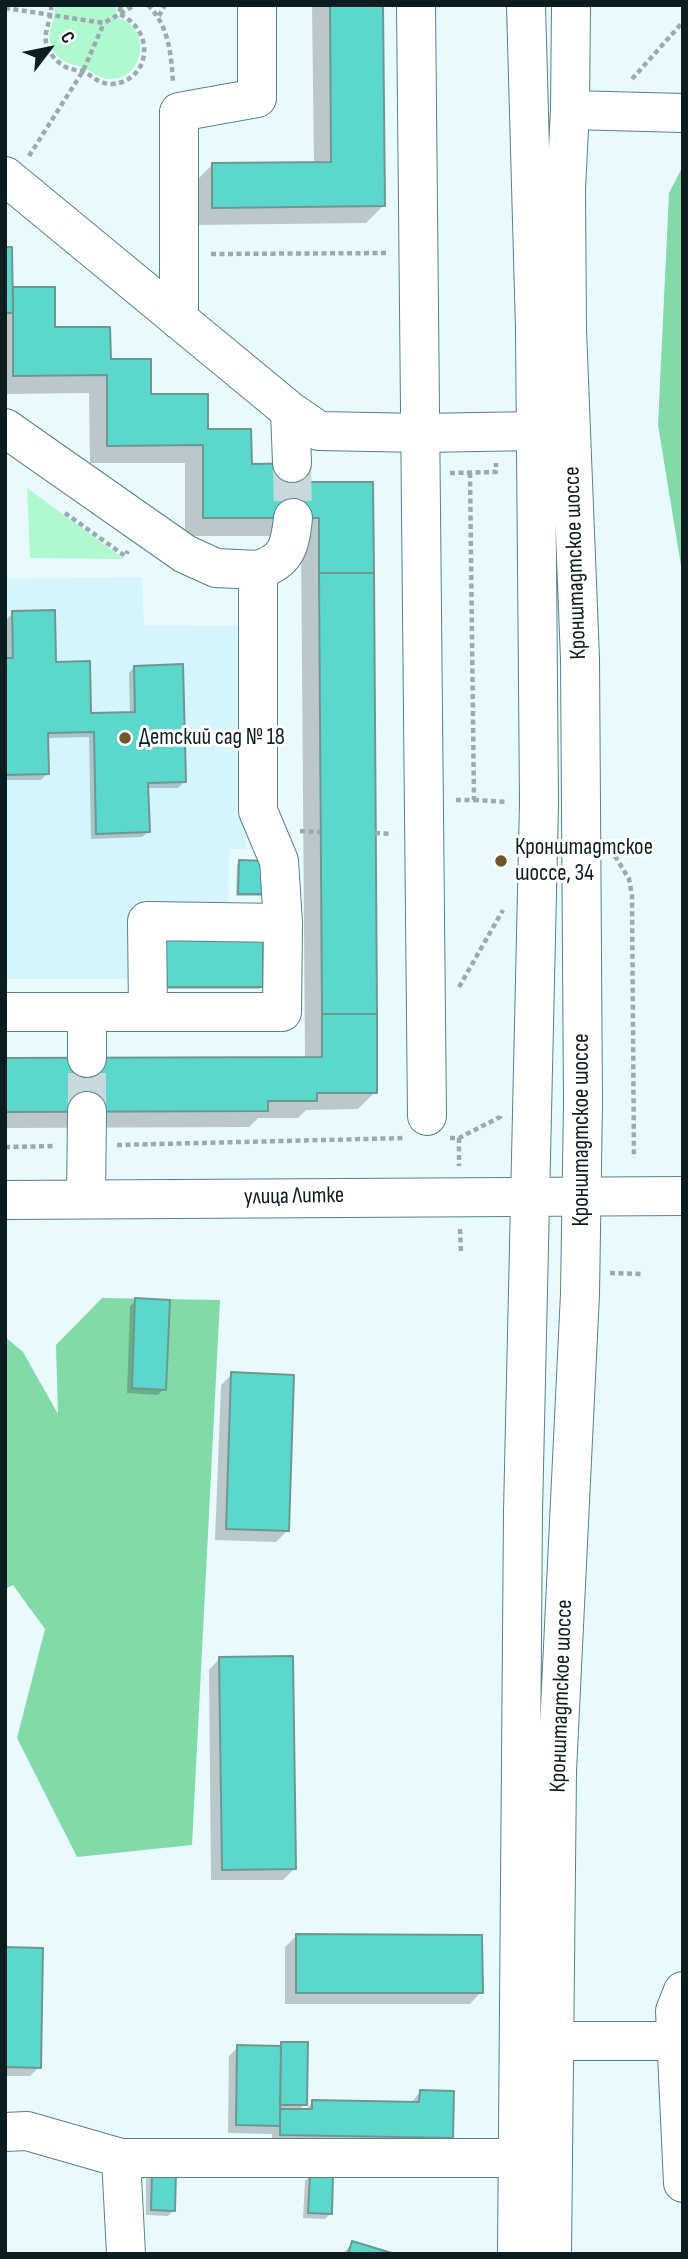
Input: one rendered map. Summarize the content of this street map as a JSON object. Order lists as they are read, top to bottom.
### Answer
{
  "streets": {
    "main road": ["Кронштадтское шоссе", "улица Литке"]
  },
  "crossings": [
    ["Кронштадтское шоссе", "улица Литке"]
  ],
  "places": ["Детский сад № 18", "Кронштадтское шоссе, 34"],
  "north": "top right"
}
